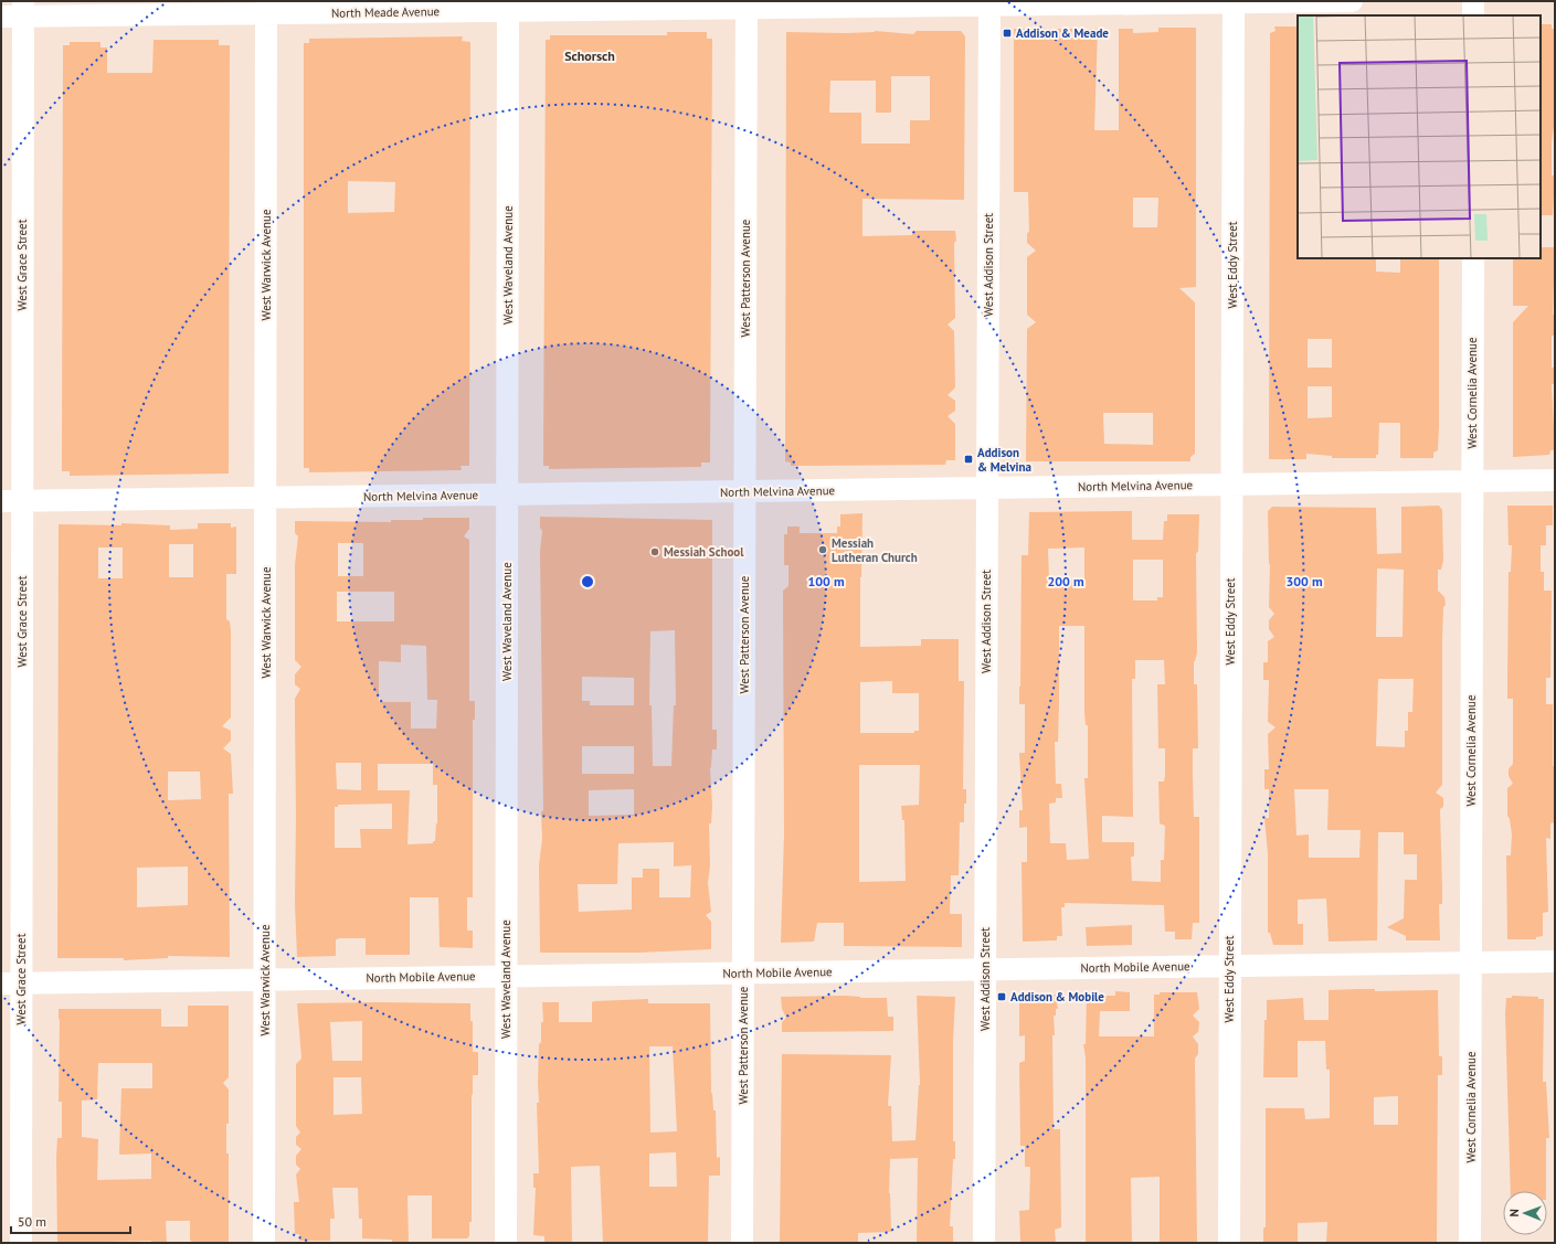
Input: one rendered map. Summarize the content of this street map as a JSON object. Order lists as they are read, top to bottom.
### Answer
{
  "streets": {
    "street": [
      "North Meade Avenue",
      "West Grace Street",
      "West Warwick Avenue",
      "West Waveland Avenue",
      "West Addison Street",
      "West Eddy Street",
      "West Patterson Avenue",
      "West Cornelia Avenue",
      "North Melvina Avenue",
      "North Mobile Avenue"
    ]
  },
  "crossings": [
    ["North Meade Avenue", "West Grace Street"],
    ["North Meade Avenue", "West Warwick Avenue"],
    ["North Meade Avenue", "West Waveland Avenue"],
    ["North Meade Avenue", "West Addison Street"],
    ["North Meade Avenue", "West Eddy Street"],
    ["North Meade Avenue", "West Patterson Avenue"],
    ["West Grace Street", "North Melvina Avenue"],
    ["West Grace Street", "North Mobile Avenue"],
    ["West Warwick Avenue", "North Melvina Avenue"],
    ["West Warwick Avenue", "North Mobile Avenue"],
    ["West Waveland Avenue", "North Melvina Avenue"],
    ["West Waveland Avenue", "North Mobile Avenue"],
    ["West Addison Street", "North Melvina Avenue"],
    ["West Addison Street", "North Mobile Avenue"],
    ["West Eddy Street", "North Melvina Avenue"],
    ["West Eddy Street", "North Mobile Avenue"],
    ["West Patterson Avenue", "North Melvina Avenue"],
    ["West Patterson Avenue", "North Mobile Avenue"],
    ["West Cornelia Avenue", "North Melvina Avenue"],
    ["West Cornelia Avenue", "North Mobile Avenue"]
  ],
  "districts": ["Schorsch"],
  "places": {
    "transit": ["Addison & Meade", "Addison & Melvina", "Addison & Mobile"],
    "other": ["Messiah Lutheran Church", "Messiah School"]
  },
  "scale_bar": "50 m",
  "north": "left",
  "rings": ["100 m", "200 m", "300 m"]
}
